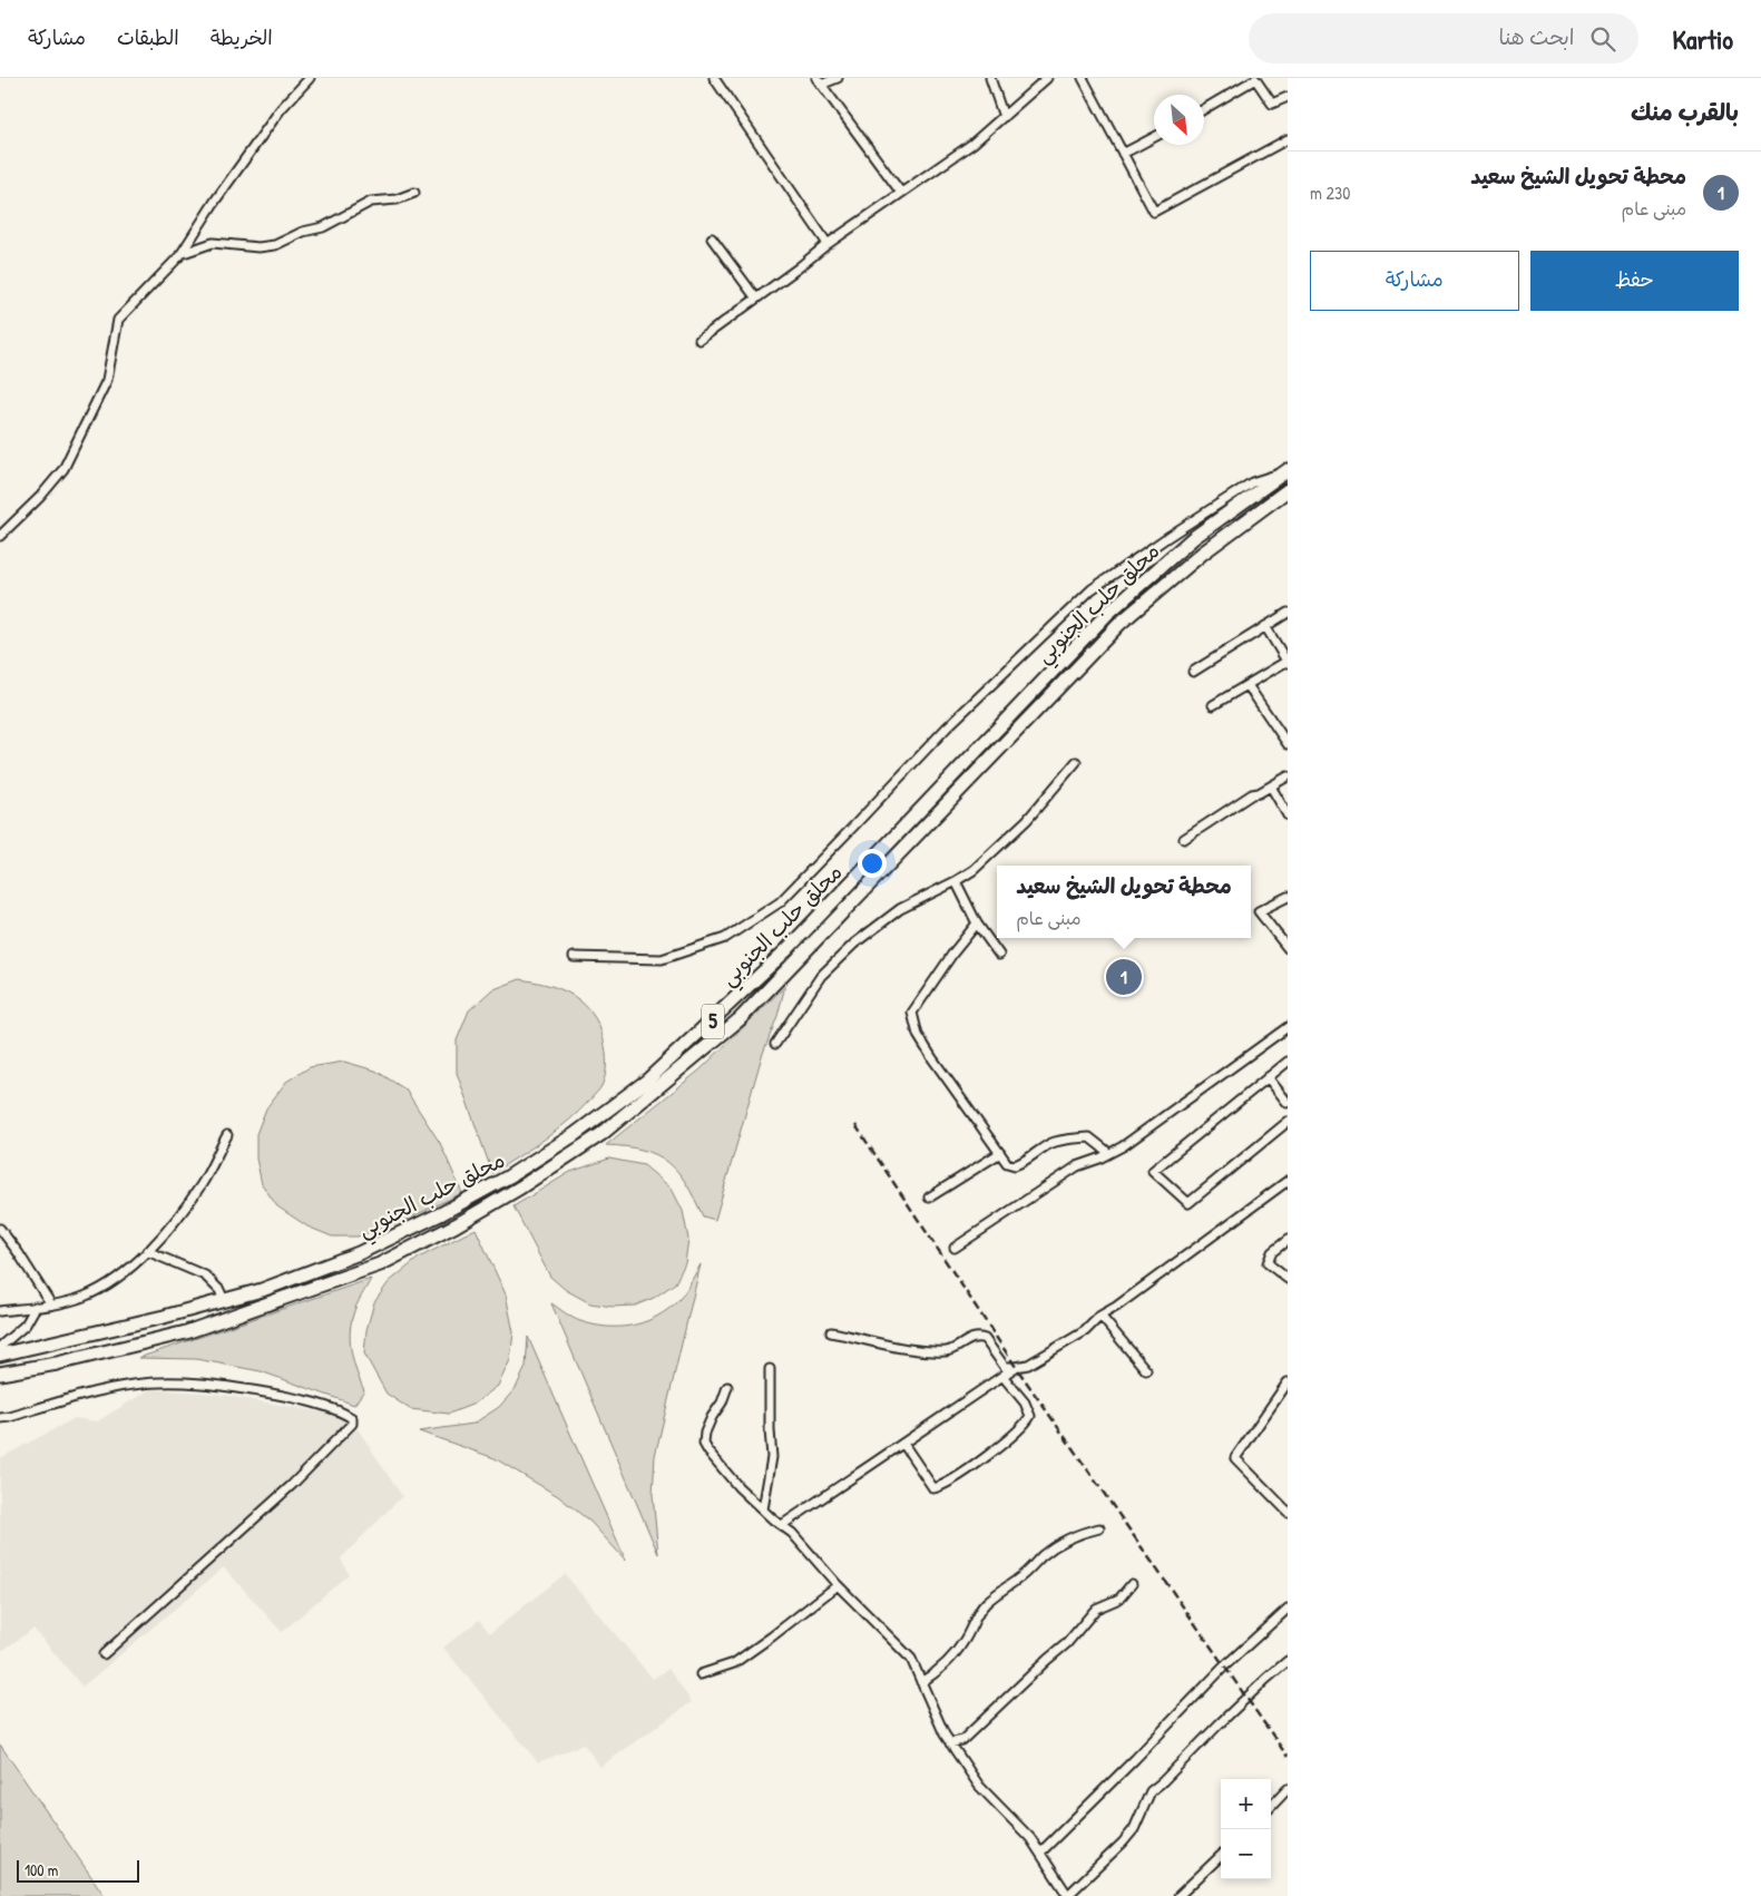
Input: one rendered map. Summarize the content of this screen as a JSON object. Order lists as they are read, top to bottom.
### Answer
{
  "streets": {
    "highway": ["محلق حلب الجنوبي", "5"]
  },
  "scale_bar": "100 m",
  "north": "bottom right",
  "page": {
    "header": "Kartio",
    "search": "ابحث هنا",
    "nav": ["الخريطة", "الطبقات", "مشاركة"],
    "heading": "بالقرب منك",
    "list": [
      {
        "mark": "1",
        "name": "محطة تحويل الشيخ سعيد",
        "note": "مبنى عام",
        "value": "230 m"
      }
    ],
    "buttons": ["حفظ", "مشاركة"],
    "popup": ["محطة تحويل الشيخ سعيد", "مبنى عام"],
    "pins": "1",
    "map_buttons": ["+", "−"],
    "scale": "100 m"
  }
}
